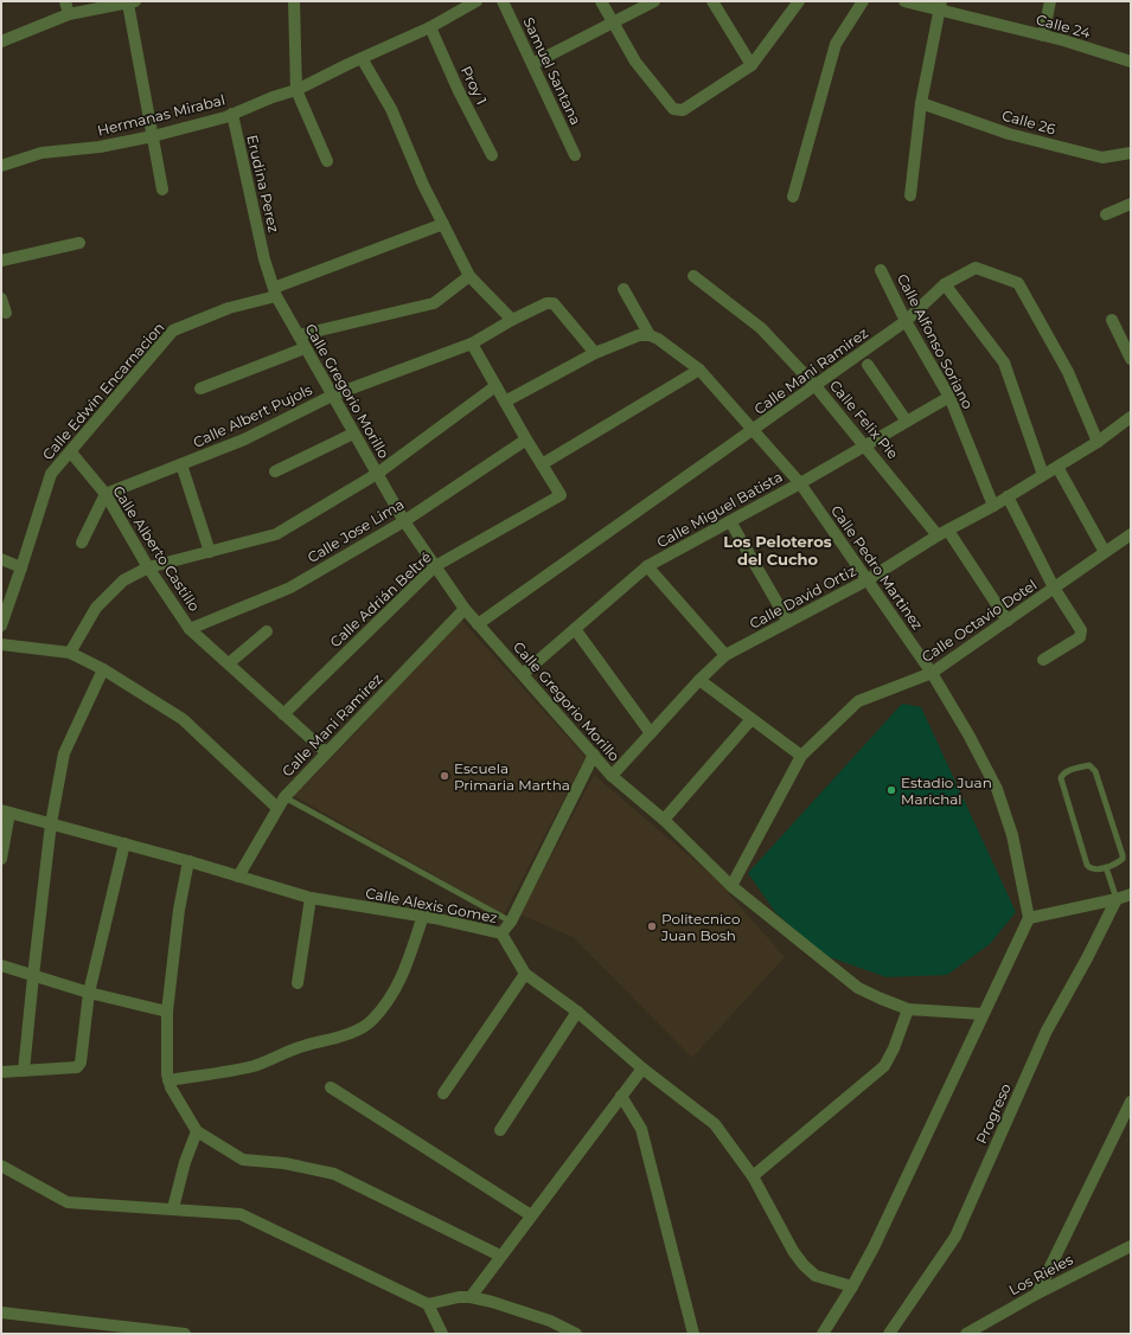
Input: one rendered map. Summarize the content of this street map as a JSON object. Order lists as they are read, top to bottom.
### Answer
{
  "streets": {
    "street": [
      "Calle 24",
      "Samuel Santana",
      "Proy 1",
      "Hermanas Mirabal",
      "Calle 26",
      "Erudina Perez",
      "Calle Alfonso Soriano",
      "Calle Mani Ramirez",
      "Calle Edwin Encarnacion",
      "Calle Gregorio Morillo",
      "Calle Albert Pujols",
      "Calle Felix Pie",
      "Calle Miguel Batista",
      "Calle Jose Lima",
      "Calle Alberto Castillo",
      "Calle Pedro Martinez",
      "Calle David Ortiz",
      "Calle Adrián Beltré",
      "Calle Octavio Dotel",
      "Calle Alexis Gomez",
      "Progreso",
      "Los Rieles"
    ]
  },
  "crossings": [
    ["Proy 1", "Hermanas Mirabal"],
    ["Hermanas Mirabal", "Erudina Perez"],
    ["Erudina Perez", "Calle Gregorio Morillo"],
    ["Calle Alfonso Soriano", "Calle Mani Ramirez"],
    ["Calle Alfonso Soriano", "Calle Miguel Batista"],
    ["Calle Alfonso Soriano", "Calle David Ortiz"],
    ["Calle Mani Ramirez", "Calle Gregorio Morillo"],
    ["Calle Mani Ramirez", "Calle Felix Pie"],
    ["Calle Mani Ramirez", "Calle Alberto Castillo"],
    ["Calle Mani Ramirez", "Calle Pedro Martinez"],
    ["Calle Mani Ramirez", "Calle David Ortiz"],
    ["Calle Mani Ramirez", "Calle Alexis Gomez"],
    ["Calle Edwin Encarnacion", "Calle Gregorio Morillo"],
    ["Calle Edwin Encarnacion", "Calle Alberto Castillo"],
    ["Calle Gregorio Morillo", "Calle Albert Pujols"],
    ["Calle Gregorio Morillo", "Calle Miguel Batista"],
    ["Calle Gregorio Morillo", "Calle Jose Lima"],
    ["Calle Gregorio Morillo", "Calle David Ortiz"],
    ["Calle Gregorio Morillo", "Calle Adrián Beltré"],
    ["Calle Gregorio Morillo", "Calle Octavio Dotel"],
    ["Calle Albert Pujols", "Calle Alberto Castillo"],
    ["Calle Felix Pie", "Calle Miguel Batista"],
    ["Calle Felix Pie", "Calle David Ortiz"],
    ["Calle Felix Pie", "Calle Octavio Dotel"],
    ["Calle Miguel Batista", "Calle Pedro Martinez"],
    ["Calle Jose Lima", "Calle Alberto Castillo"],
    ["Calle Alberto Castillo", "Calle Adrián Beltré"],
    ["Calle Pedro Martinez", "Calle David Ortiz"],
    ["Calle Pedro Martinez", "Calle Octavio Dotel"]
  ],
  "districts": ["Los Peloteros del Cucho"],
  "places": ["Escuela Primaria Martha", "Estadio Juan Marichal", "Politecnico Juan Bosh"]
}
